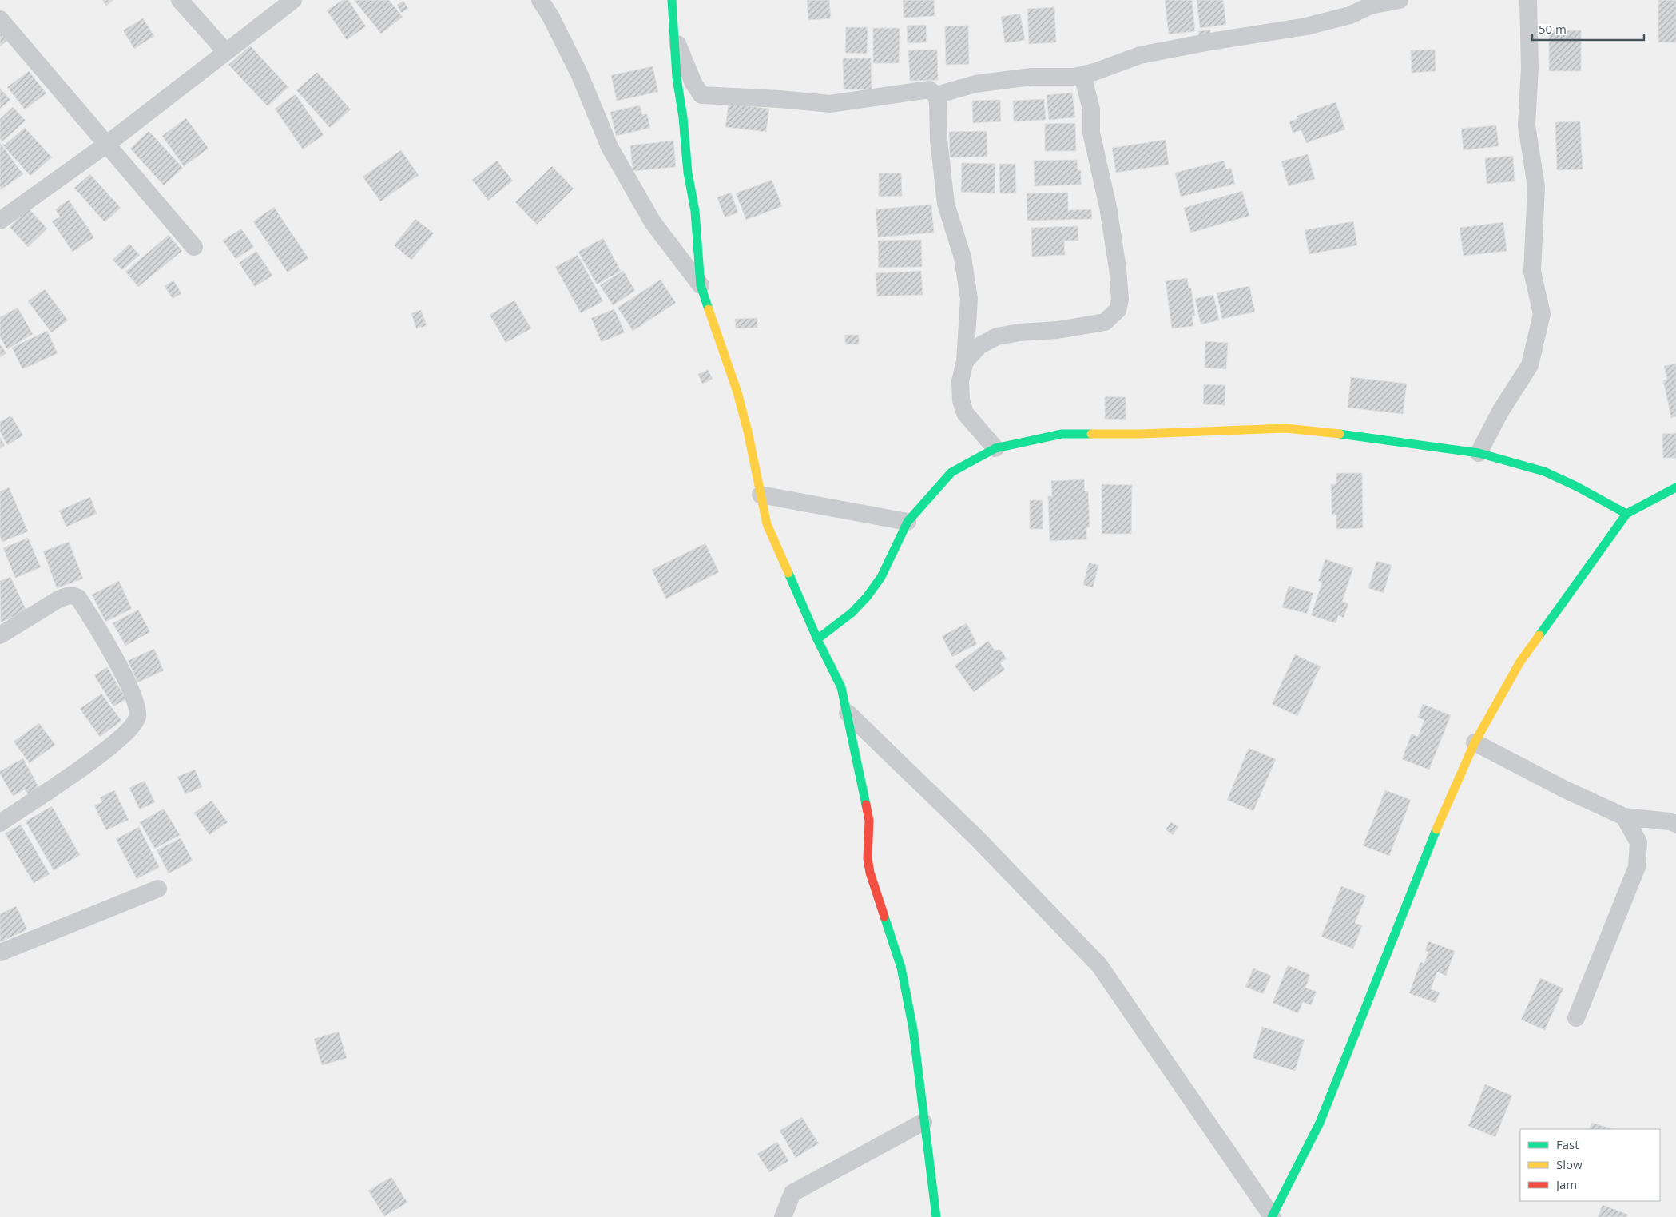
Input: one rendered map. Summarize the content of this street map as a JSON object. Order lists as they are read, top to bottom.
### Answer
{
  "legend": ["Fast", "Slow", "Jam"],
  "scale_bar": "50 m"
}
